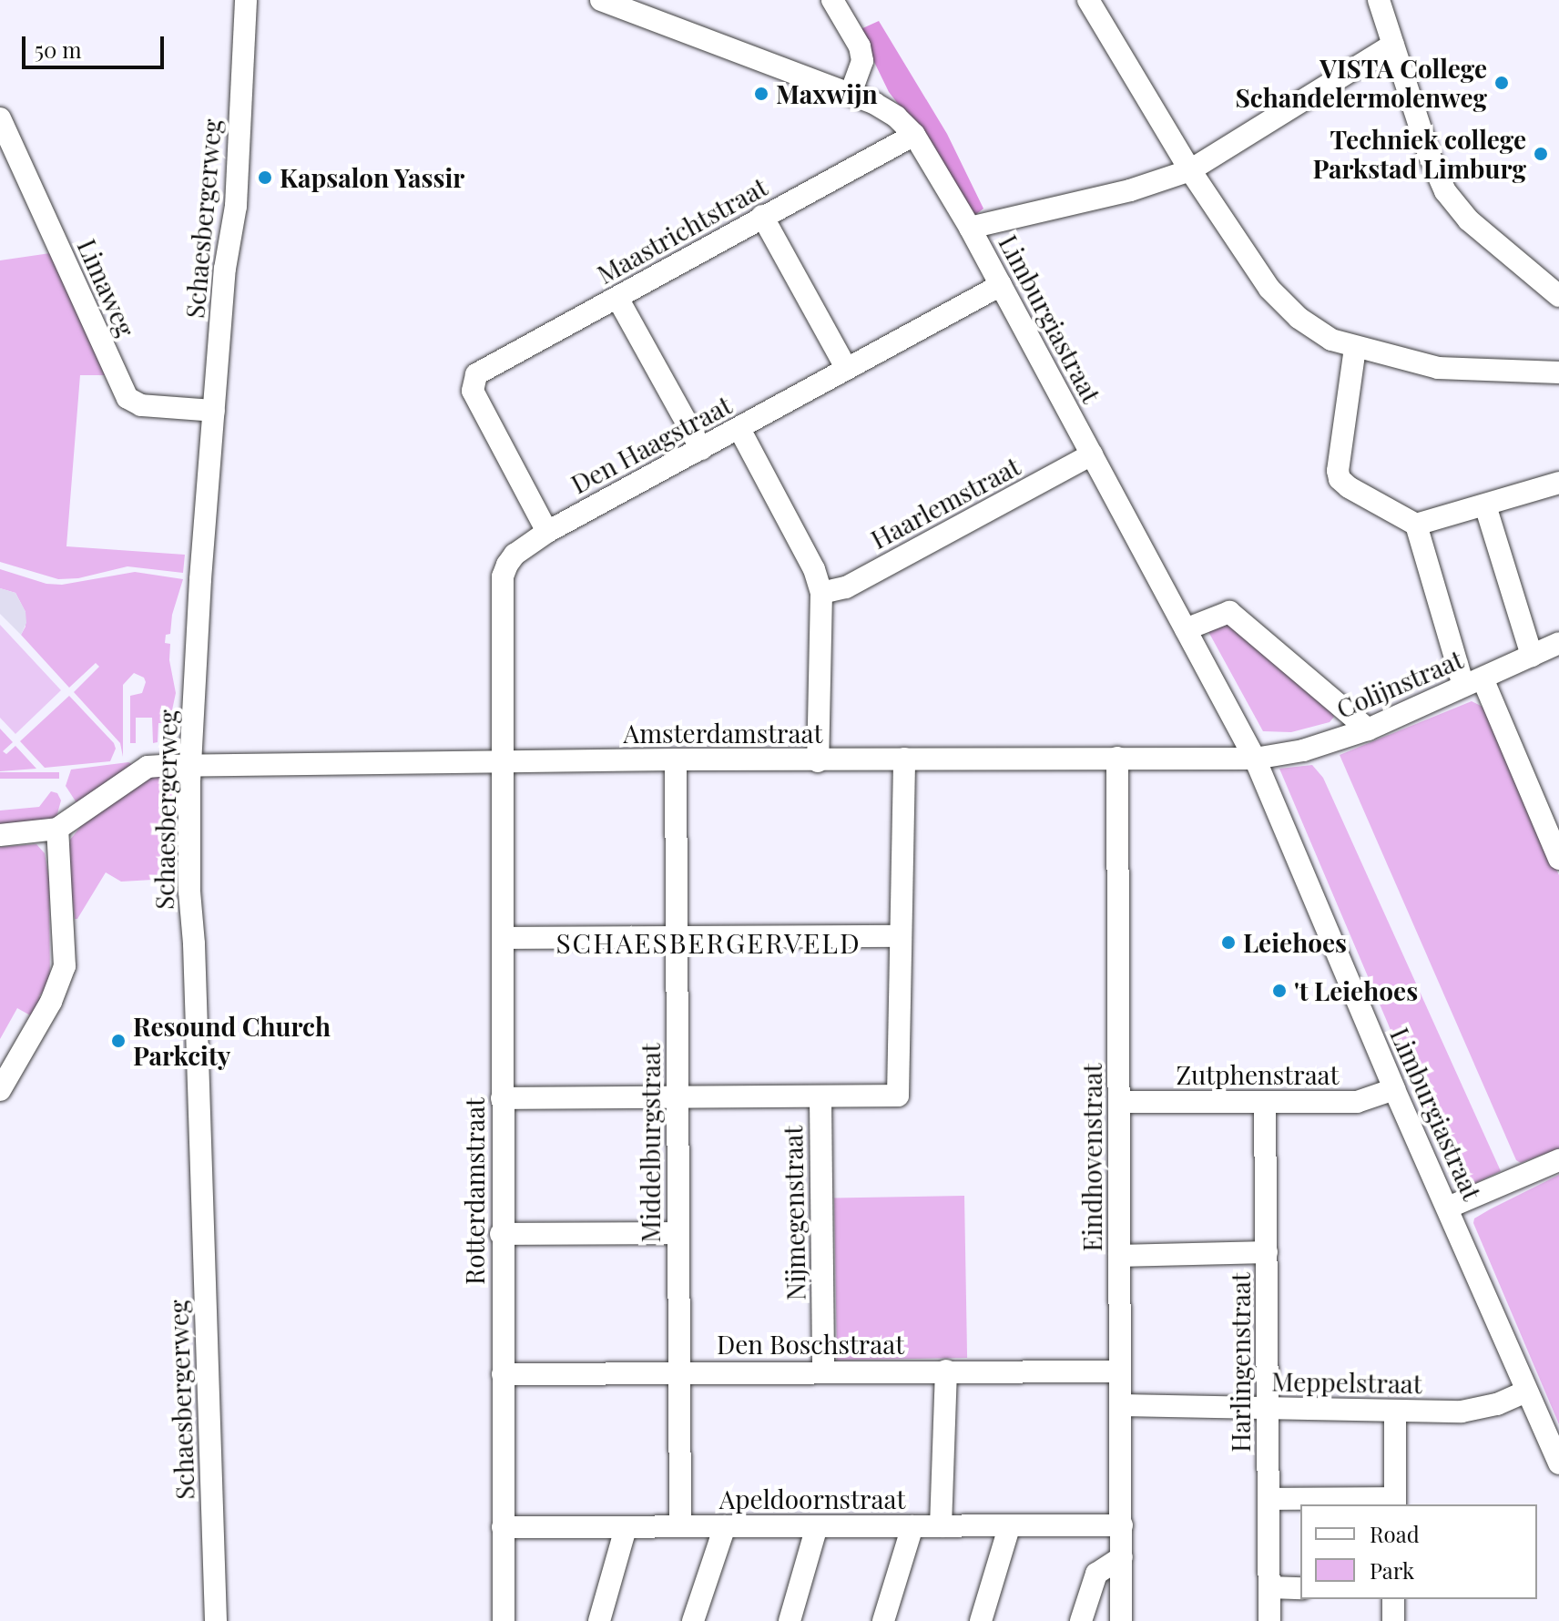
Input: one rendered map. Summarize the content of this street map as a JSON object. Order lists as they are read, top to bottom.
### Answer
{
  "streets": {
    "street": [
      "Schaesbergerweg",
      "Maastrichtstraat",
      "Limaweg",
      "Limburgiastraat",
      "Den Haagstraat",
      "Haarlemstraat",
      "Colijnstraat",
      "Amsterdamstraat",
      "Zutphenstraat",
      "Middelburgstraat",
      "Eindhovenstraat",
      "Rotterdamstraat",
      "Nijmegenstraat",
      "Den Boschstraat",
      "Harlingenstraat",
      "Meppelstraat",
      "Apeldoornstraat"
    ]
  },
  "crossings": [
    ["Schaesbergerweg", "Limaweg"],
    ["Schaesbergerweg", "Amsterdamstraat"],
    ["Maastrichtstraat", "Limburgiastraat"],
    ["Maastrichtstraat", "Den Haagstraat"],
    ["Limburgiastraat", "Den Haagstraat"],
    ["Limburgiastraat", "Haarlemstraat"],
    ["Limburgiastraat", "Colijnstraat"],
    ["Limburgiastraat", "Amsterdamstraat"],
    ["Limburgiastraat", "Zutphenstraat"],
    ["Limburgiastraat", "Meppelstraat"],
    ["Den Haagstraat", "Amsterdamstraat"],
    ["Den Haagstraat", "Rotterdamstraat"],
    ["Colijnstraat", "Amsterdamstraat"],
    ["Amsterdamstraat", "Middelburgstraat"],
    ["Amsterdamstraat", "Eindhovenstraat"],
    ["Amsterdamstraat", "Rotterdamstraat"],
    ["Zutphenstraat", "Eindhovenstraat"],
    ["Zutphenstraat", "Harlingenstraat"],
    ["Middelburgstraat", "Den Boschstraat"],
    ["Middelburgstraat", "Apeldoornstraat"],
    ["Eindhovenstraat", "Den Boschstraat"],
    ["Eindhovenstraat", "Meppelstraat"],
    ["Eindhovenstraat", "Apeldoornstraat"],
    ["Rotterdamstraat", "Den Boschstraat"],
    ["Rotterdamstraat", "Apeldoornstraat"],
    ["Nijmegenstraat", "Den Boschstraat"],
    ["Harlingenstraat", "Meppelstraat"]
  ],
  "districts": ["SCHAESBERGERVELD"],
  "places": [
    "VISTA College Schandelermolenweg",
    "Maxwijn",
    "Techniek college Parkstad Limburg",
    "Kapsalon Yassir",
    "Leiehoes",
    "'t Leiehoes",
    "Resound Church Parkcity"
  ],
  "legend": ["Road", "Park"],
  "scale_bar": "50 m"
}
